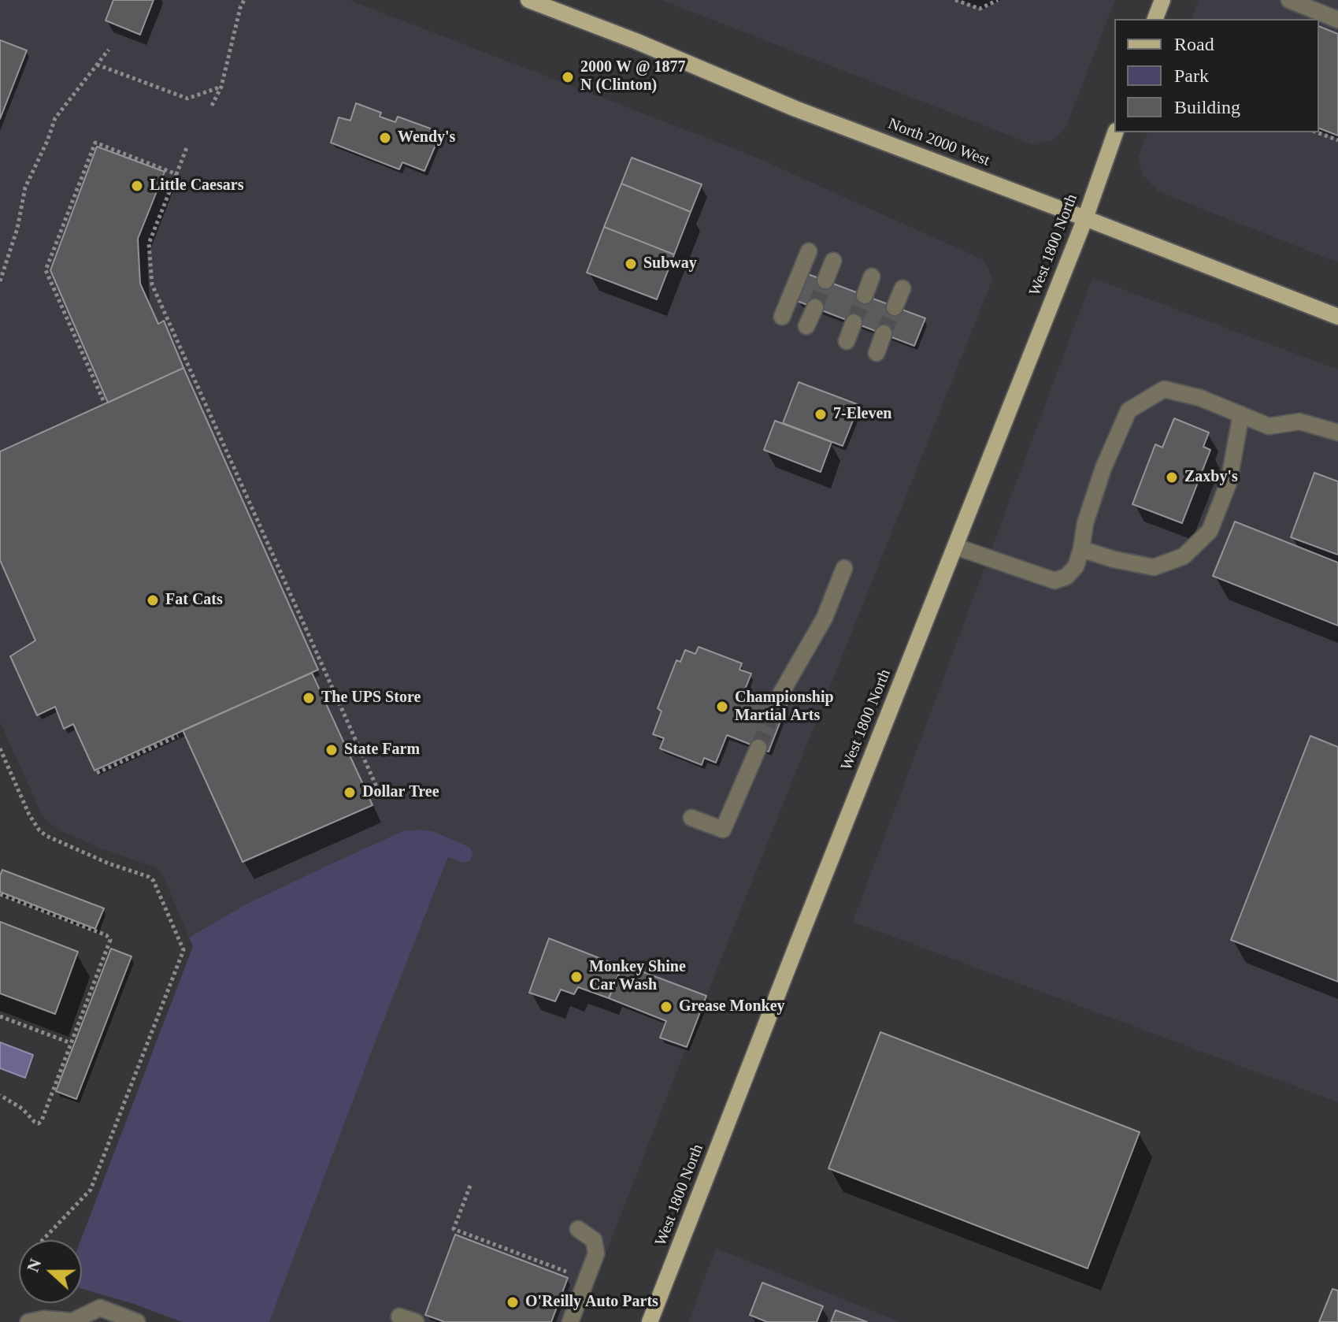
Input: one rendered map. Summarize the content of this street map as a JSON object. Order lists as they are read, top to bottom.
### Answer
{
  "streets": {
    "main road": ["North 2000 West", "West 1800 North"]
  },
  "crossings": [
    ["North 2000 West", "West 1800 North"]
  ],
  "places": [
    "2000 W @ 1877 N (Clinton)",
    "Wendy's",
    "Little Caesars",
    "Subway",
    "7-Eleven",
    "Zaxby's",
    "Fat Cats",
    "The UPS Store",
    "Championship Martial Arts",
    "State Farm",
    "Dollar Tree",
    "Monkey Shine Car Wash",
    "Grease Monkey",
    "O'Reilly Auto Parts"
  ],
  "legend": ["Road", "Park", "Building"],
  "north": "left"
}
